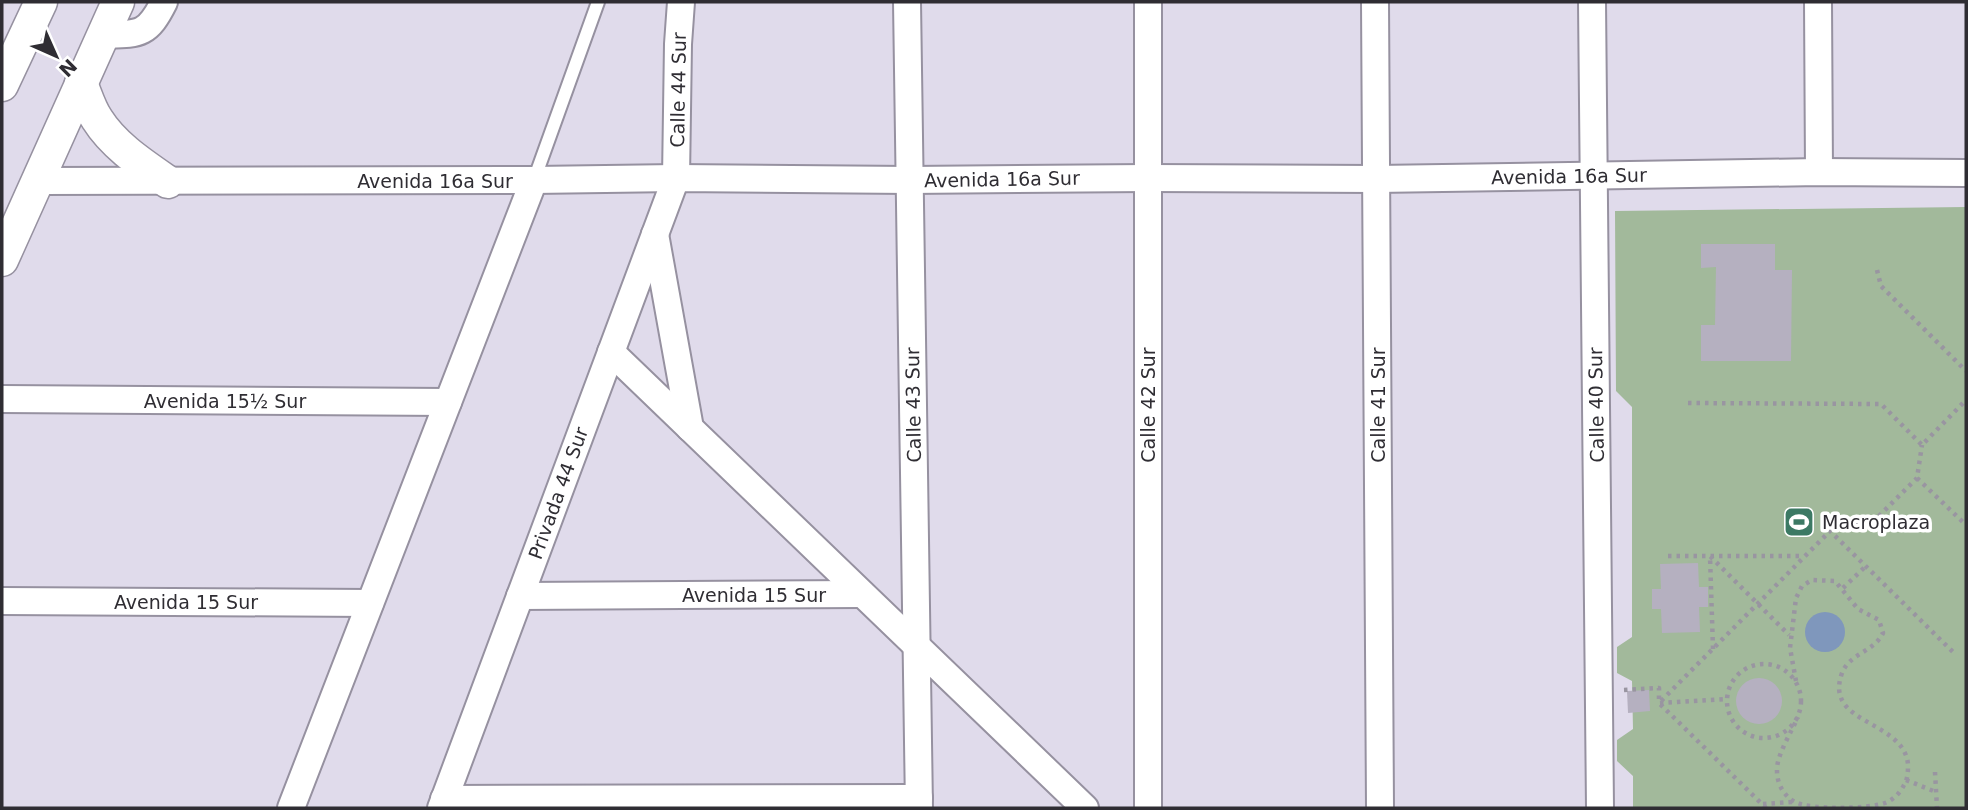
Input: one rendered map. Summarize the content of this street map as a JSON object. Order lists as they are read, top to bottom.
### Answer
{
  "streets": {
    "street": [
      "Calle 44 Sur",
      "Avenida 16a Sur",
      "Avenida 15½ Sur",
      "Calle 43 Sur",
      "Calle 42 Sur",
      "Calle 41 Sur",
      "Calle 40 Sur",
      "Privada 44 Sur",
      "Avenida 15 Sur"
    ]
  },
  "crossings": [
    ["Calle 44 Sur", "Avenida 16a Sur"],
    ["Calle 44 Sur", "Privada 44 Sur"],
    ["Avenida 16a Sur", "Calle 43 Sur"],
    ["Avenida 16a Sur", "Calle 42 Sur"],
    ["Avenida 16a Sur", "Calle 41 Sur"],
    ["Avenida 16a Sur", "Calle 40 Sur"],
    ["Avenida 16a Sur", "Privada 44 Sur"],
    ["Privada 44 Sur", "Avenida 15 Sur"]
  ],
  "places": {
    "sports": ["Macroplaza"]
  },
  "north": "bottom right"
}
